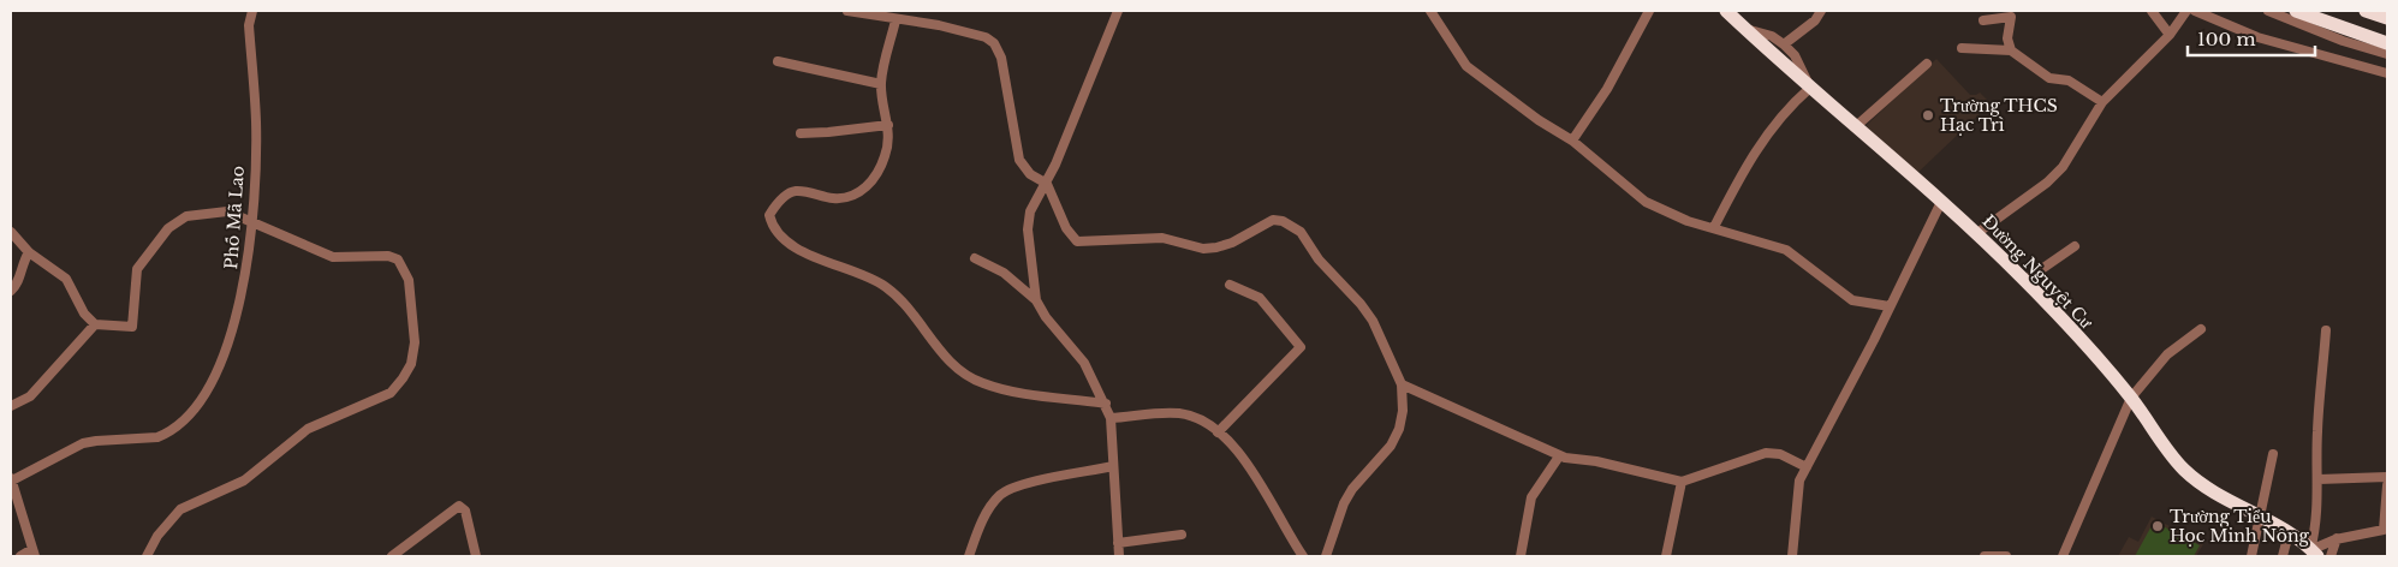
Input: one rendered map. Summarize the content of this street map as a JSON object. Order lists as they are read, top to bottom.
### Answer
{
  "streets": {
    "highway": ["Đường Nguyệt Cư"],
    "street": ["Phố Mã Lao"]
  },
  "places": ["Trường THCS Hạc Trì", "Trường Tiểu Học Minh Nông"],
  "scale_bar": "100 m"
}
